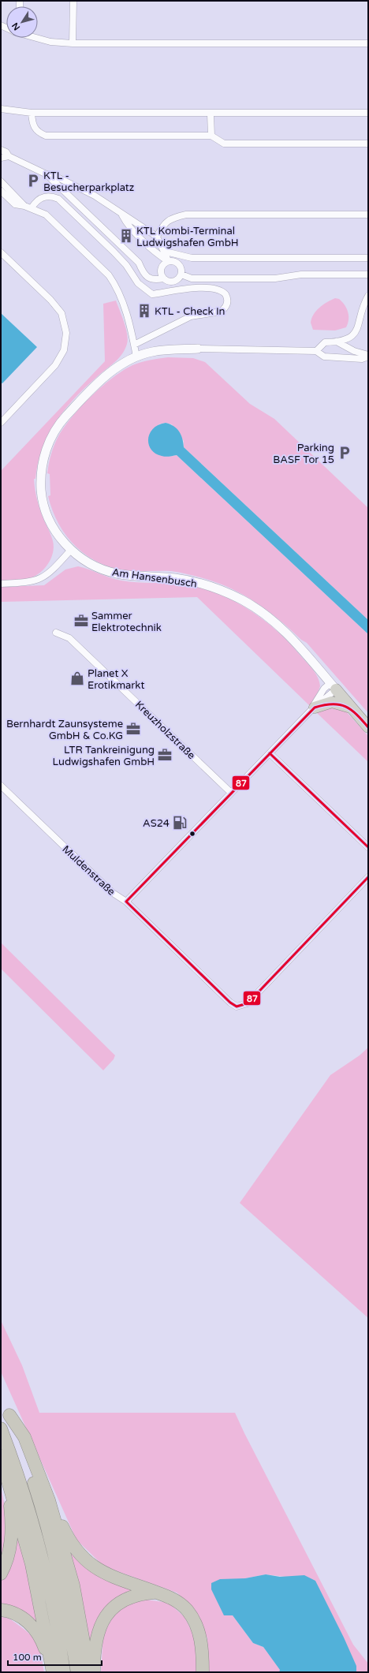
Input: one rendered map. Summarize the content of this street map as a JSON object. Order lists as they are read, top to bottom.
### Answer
{
  "streets": {
    "street": ["Am Hansenbusch", "Kreuzholzstraße", "Muldenstraße"]
  },
  "places": {
    "parking": ["KTL - Besucherparkplatz", "Parking BASF Tor 15"],
    "building": ["KTL Kombi-Terminal Ludwigshafen GmbH", "KTL - Check In"],
    "office": ["Sammer Elektrotechnik", "Bernhardt Zaunsysteme GmbH & Co.KG", "LTR Tankreinigung Ludwigshafen GmbH"],
    "shop": ["Planet X Erotikmarkt"],
    "fuel station": ["AS24"]
  },
  "lines": ["transit line 87"],
  "scale_bar": "100 m",
  "north": "bottom left"
}
